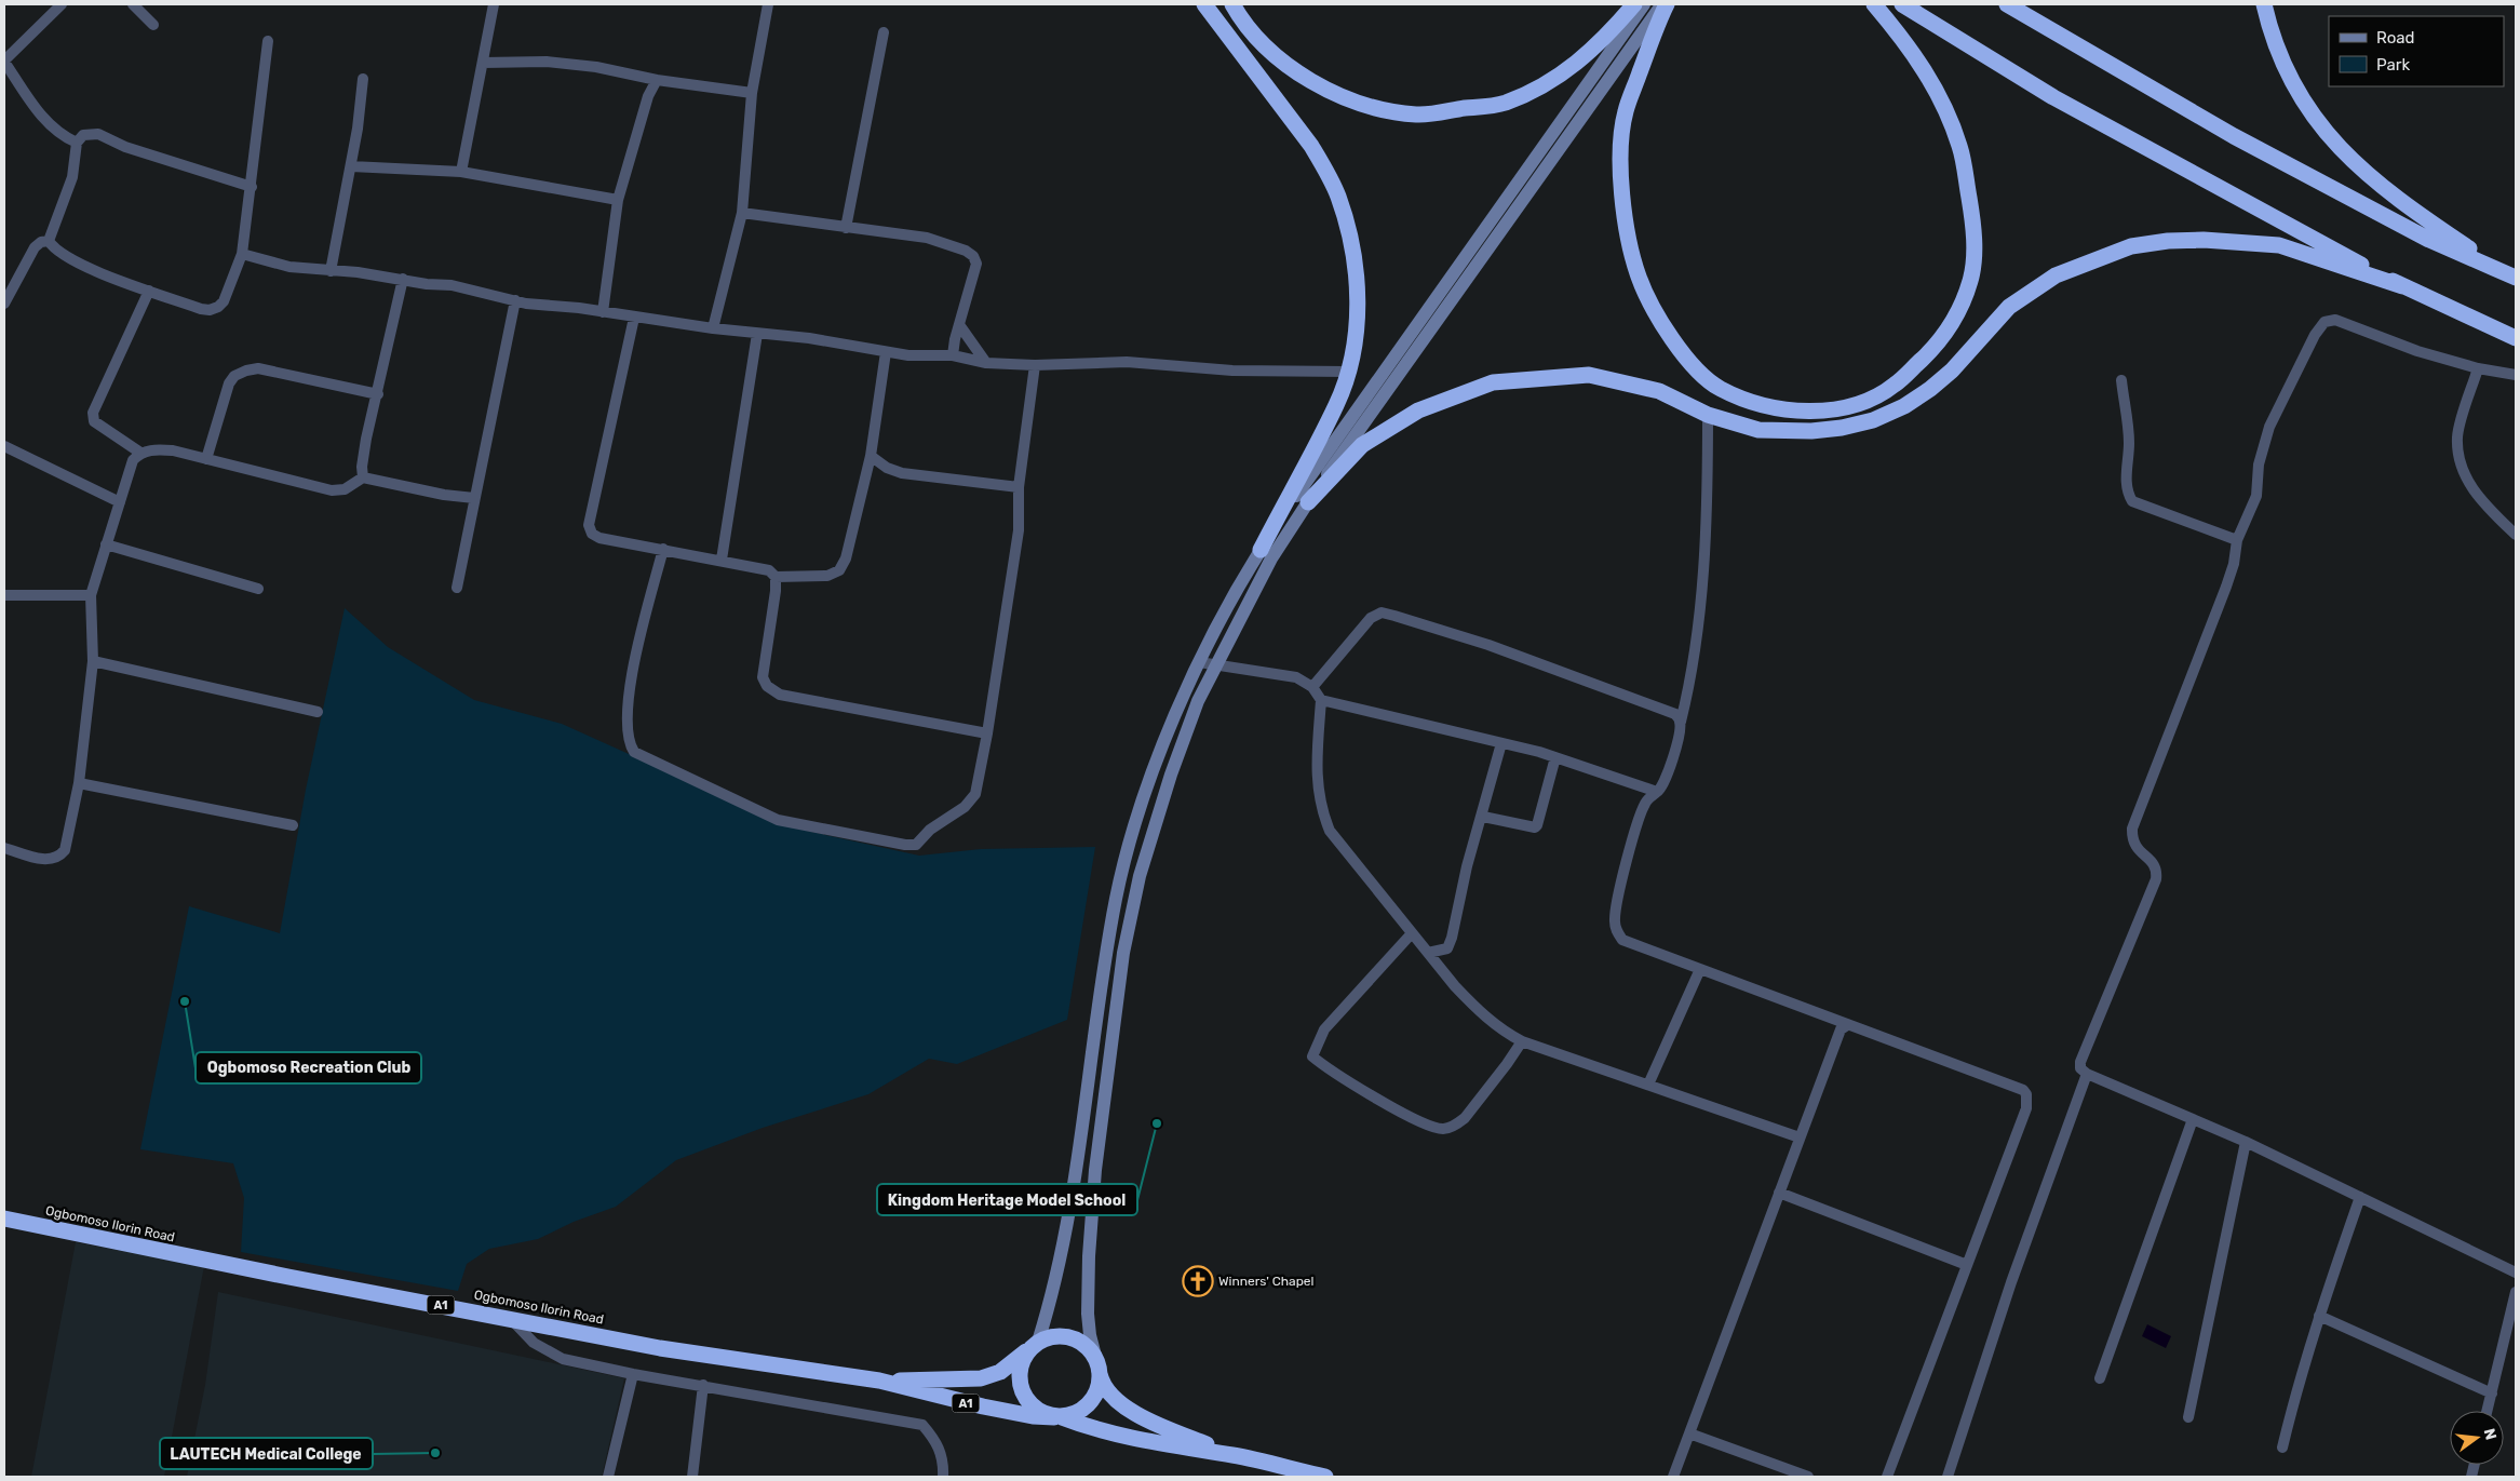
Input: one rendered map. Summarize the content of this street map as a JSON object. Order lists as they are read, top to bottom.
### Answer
{
  "streets": {
    "highway": ["Ogbomoso Ilorin Road", "A1"]
  },
  "crossings": [
    ["Ogbomoso Ilorin Road", "A1"]
  ],
  "places": {
    "other": ["Ogbomoso Recreation Club", "Kingdom Heritage Model School", "LAUTECH Medical College"],
    "church": ["Winners' Chapel"]
  },
  "legend": ["Road", "Park"],
  "north": "right"
}
